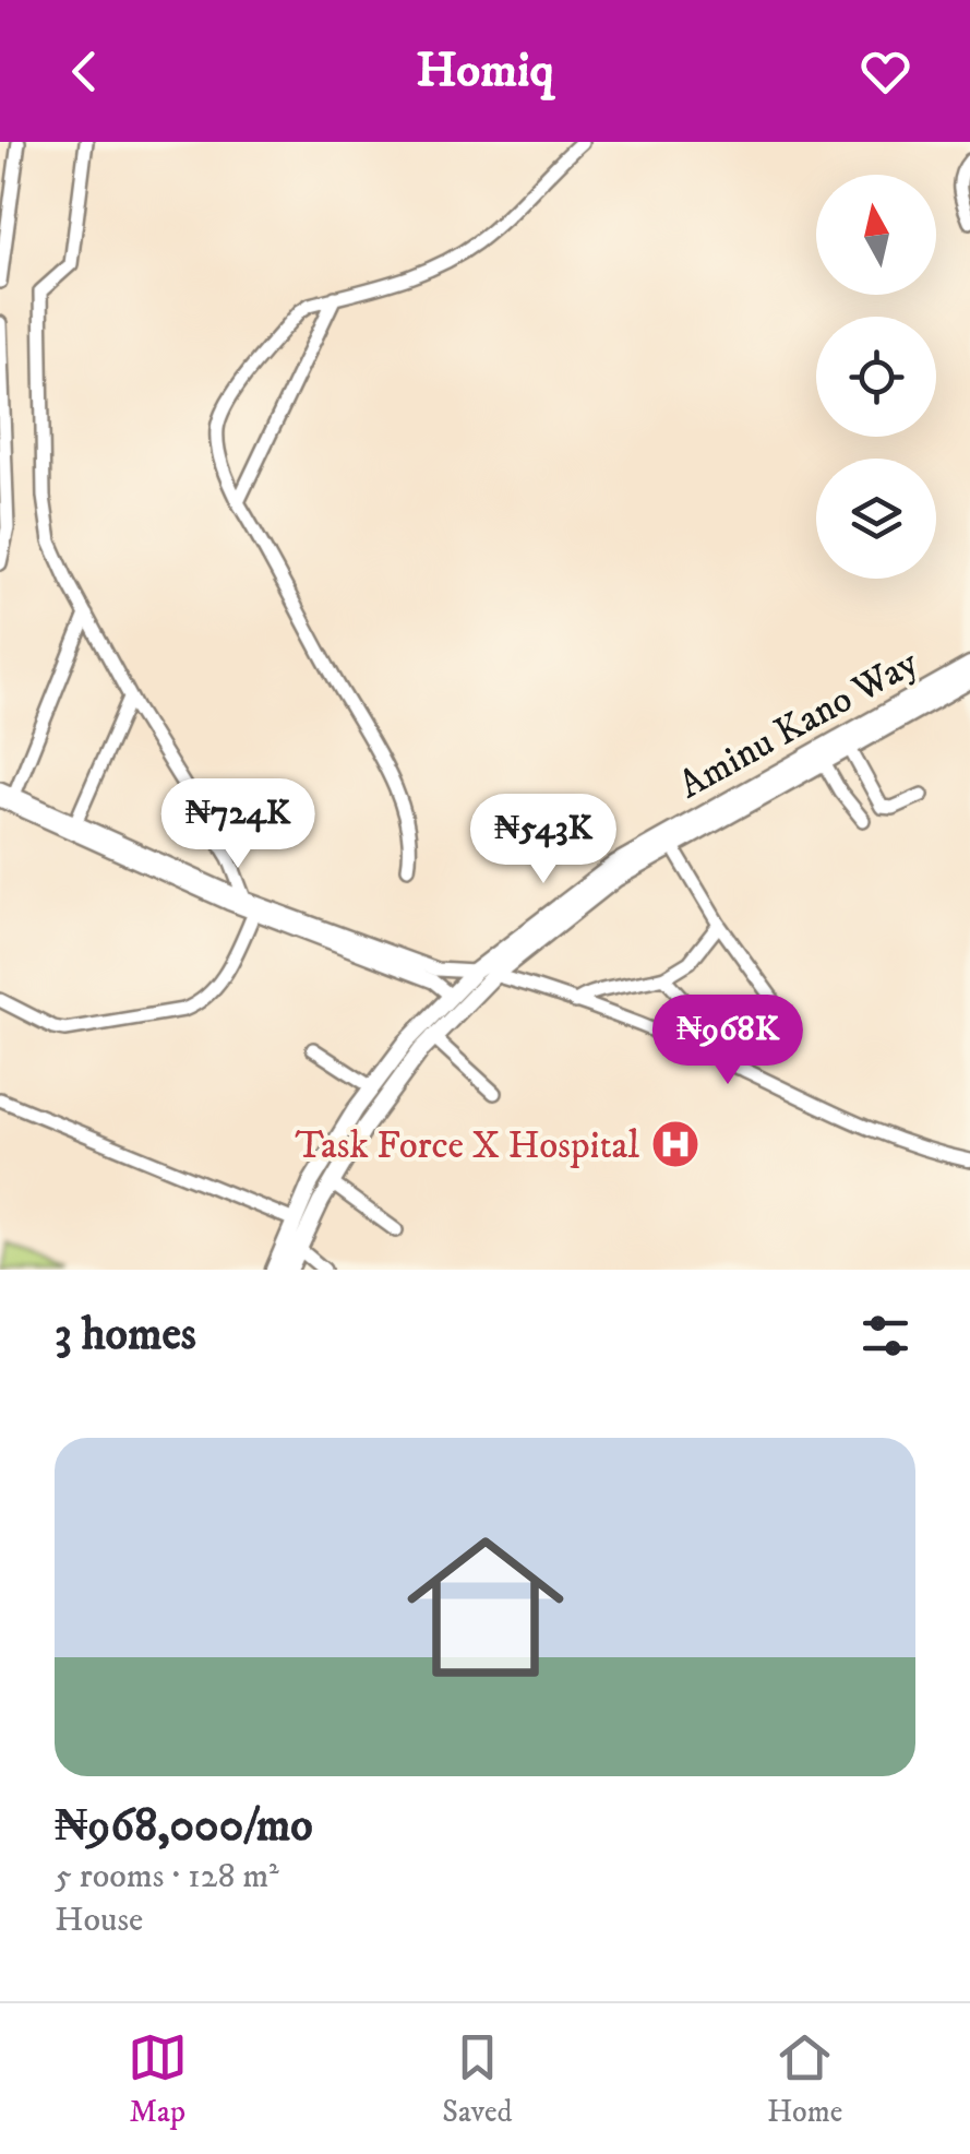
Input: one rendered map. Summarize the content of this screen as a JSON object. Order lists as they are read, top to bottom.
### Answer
{
  "streets": {
    "main road": ["Aminu Kano Way"]
  },
  "places": {
    "hospital": ["Task Force X Hospital"]
  },
  "north": "top",
  "page": {
    "header": "Homiq",
    "price": ["₦724K", "₦543K", "₦968K"],
    "heading": "3 homes",
    "list": [
      {
        "name": "₦968,000/mo",
        "note": "5 rooms · 128 m² · House"
      }
    ],
    "tabs": ["Map", "Saved", "Home"]
  }
}
